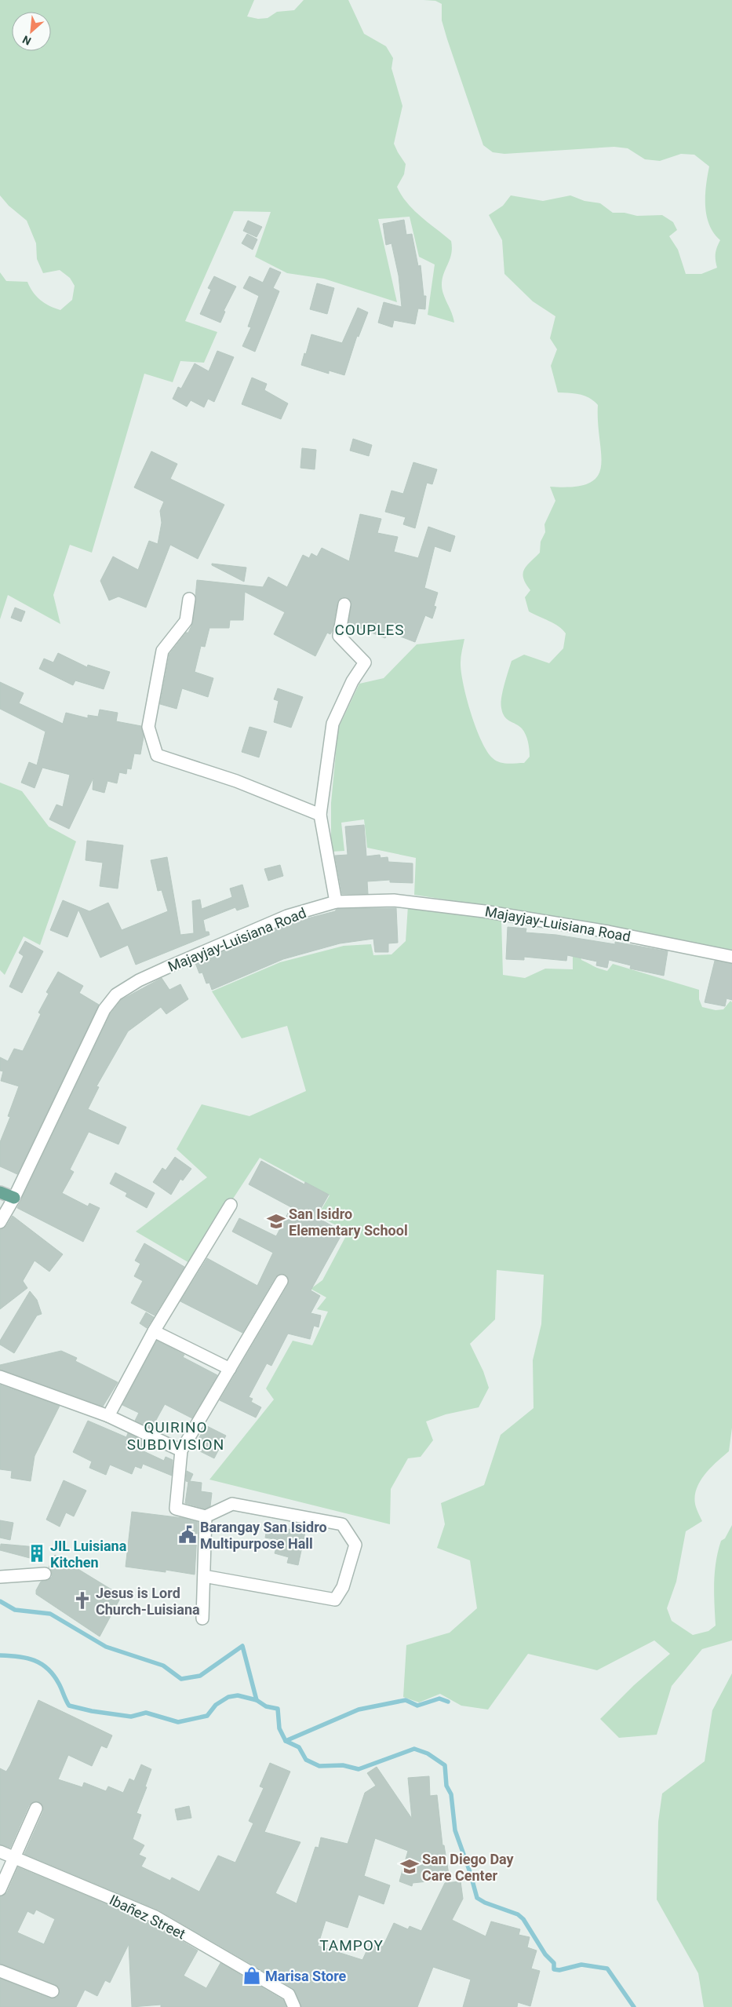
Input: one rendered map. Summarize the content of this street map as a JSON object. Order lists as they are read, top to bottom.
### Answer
{
  "streets": {
    "street": ["Majayjay-Luisiana Road", "Ibañez Street"]
  },
  "districts": ["COUPLES", "QUIRINO SUBDIVISION", "TAMPOY"],
  "places": {
    "school or university": ["San Isidro Elementary School", "San Diego Day Care Center"],
    "public building": ["Barangay San Isidro Multipurpose Hall"],
    "building": ["JIL Luisiana Kitchen"],
    "church": ["Jesus is Lord Church-Luisiana"],
    "shop": ["Marisa Store"]
  },
  "north": "bottom left"
}
